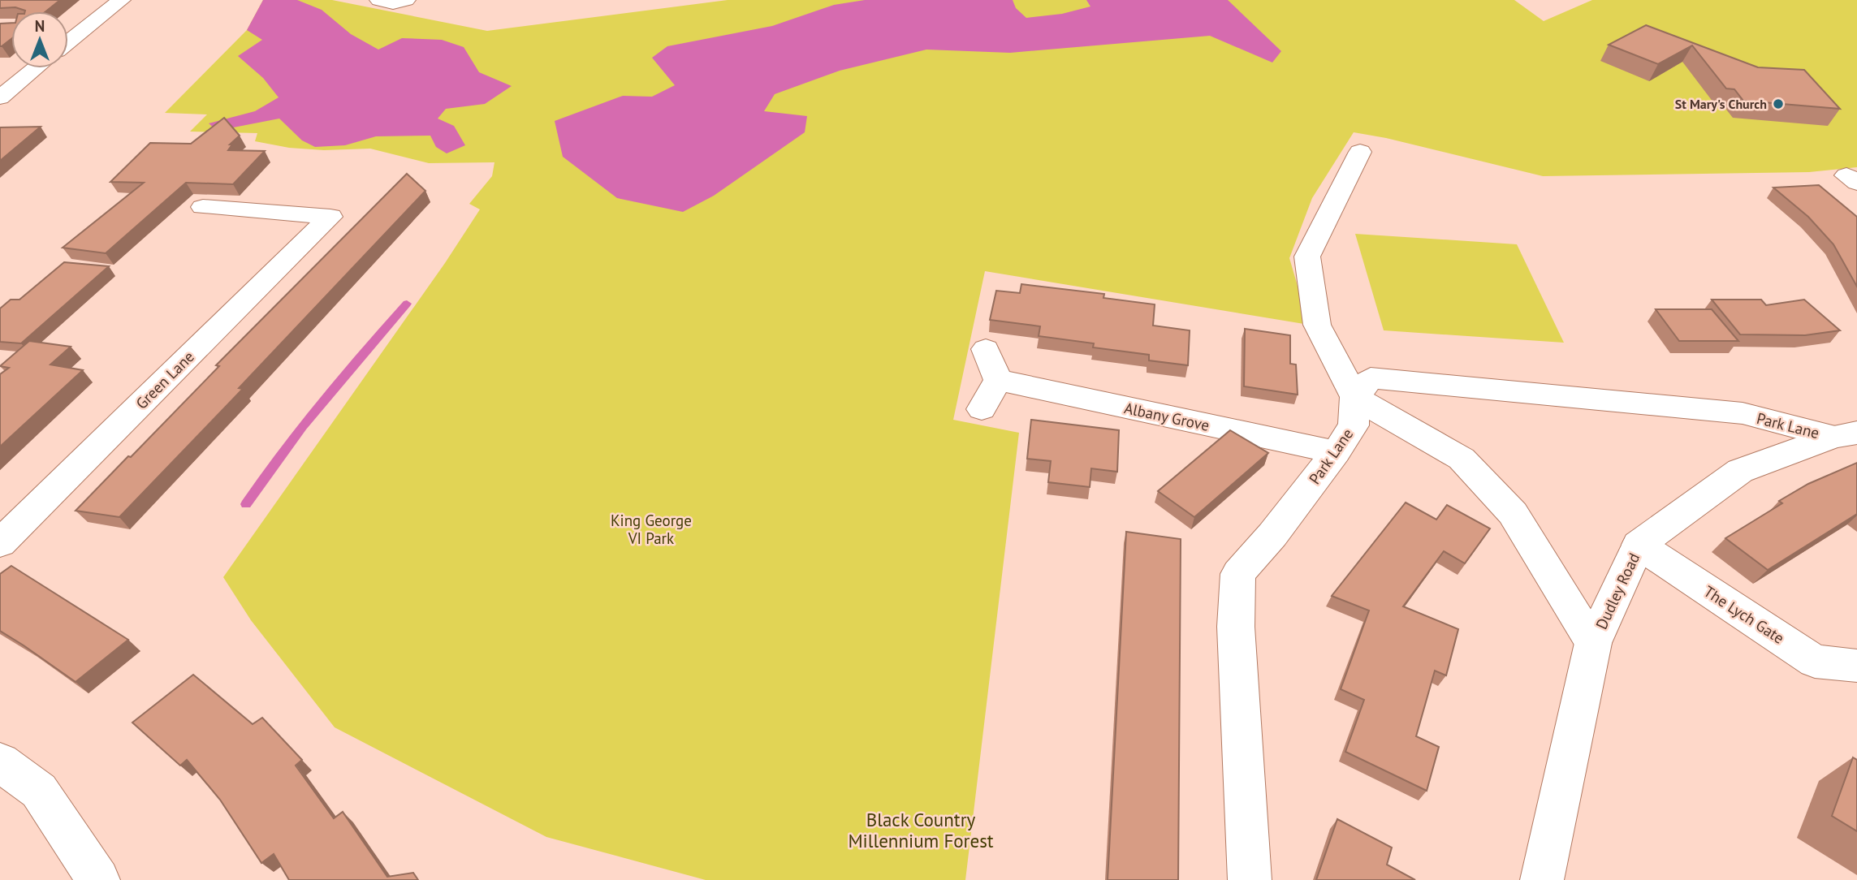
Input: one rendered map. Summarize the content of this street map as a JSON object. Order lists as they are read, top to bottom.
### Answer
{
  "streets": {
    "street": [
      "Green Lane",
      "Albany Grove",
      "Park Lane",
      "Dudley Road",
      "The Lych Gate"
    ]
  },
  "crossings": [
    ["Albany Grove", "Park Lane"],
    ["Park Lane", "Dudley Road"],
    ["Dudley Road", "The Lych Gate"]
  ],
  "parks": ["King George VI Park", "Black Country Millennium Forest"],
  "places": ["St Mary's Church"],
  "north": "top"
}
